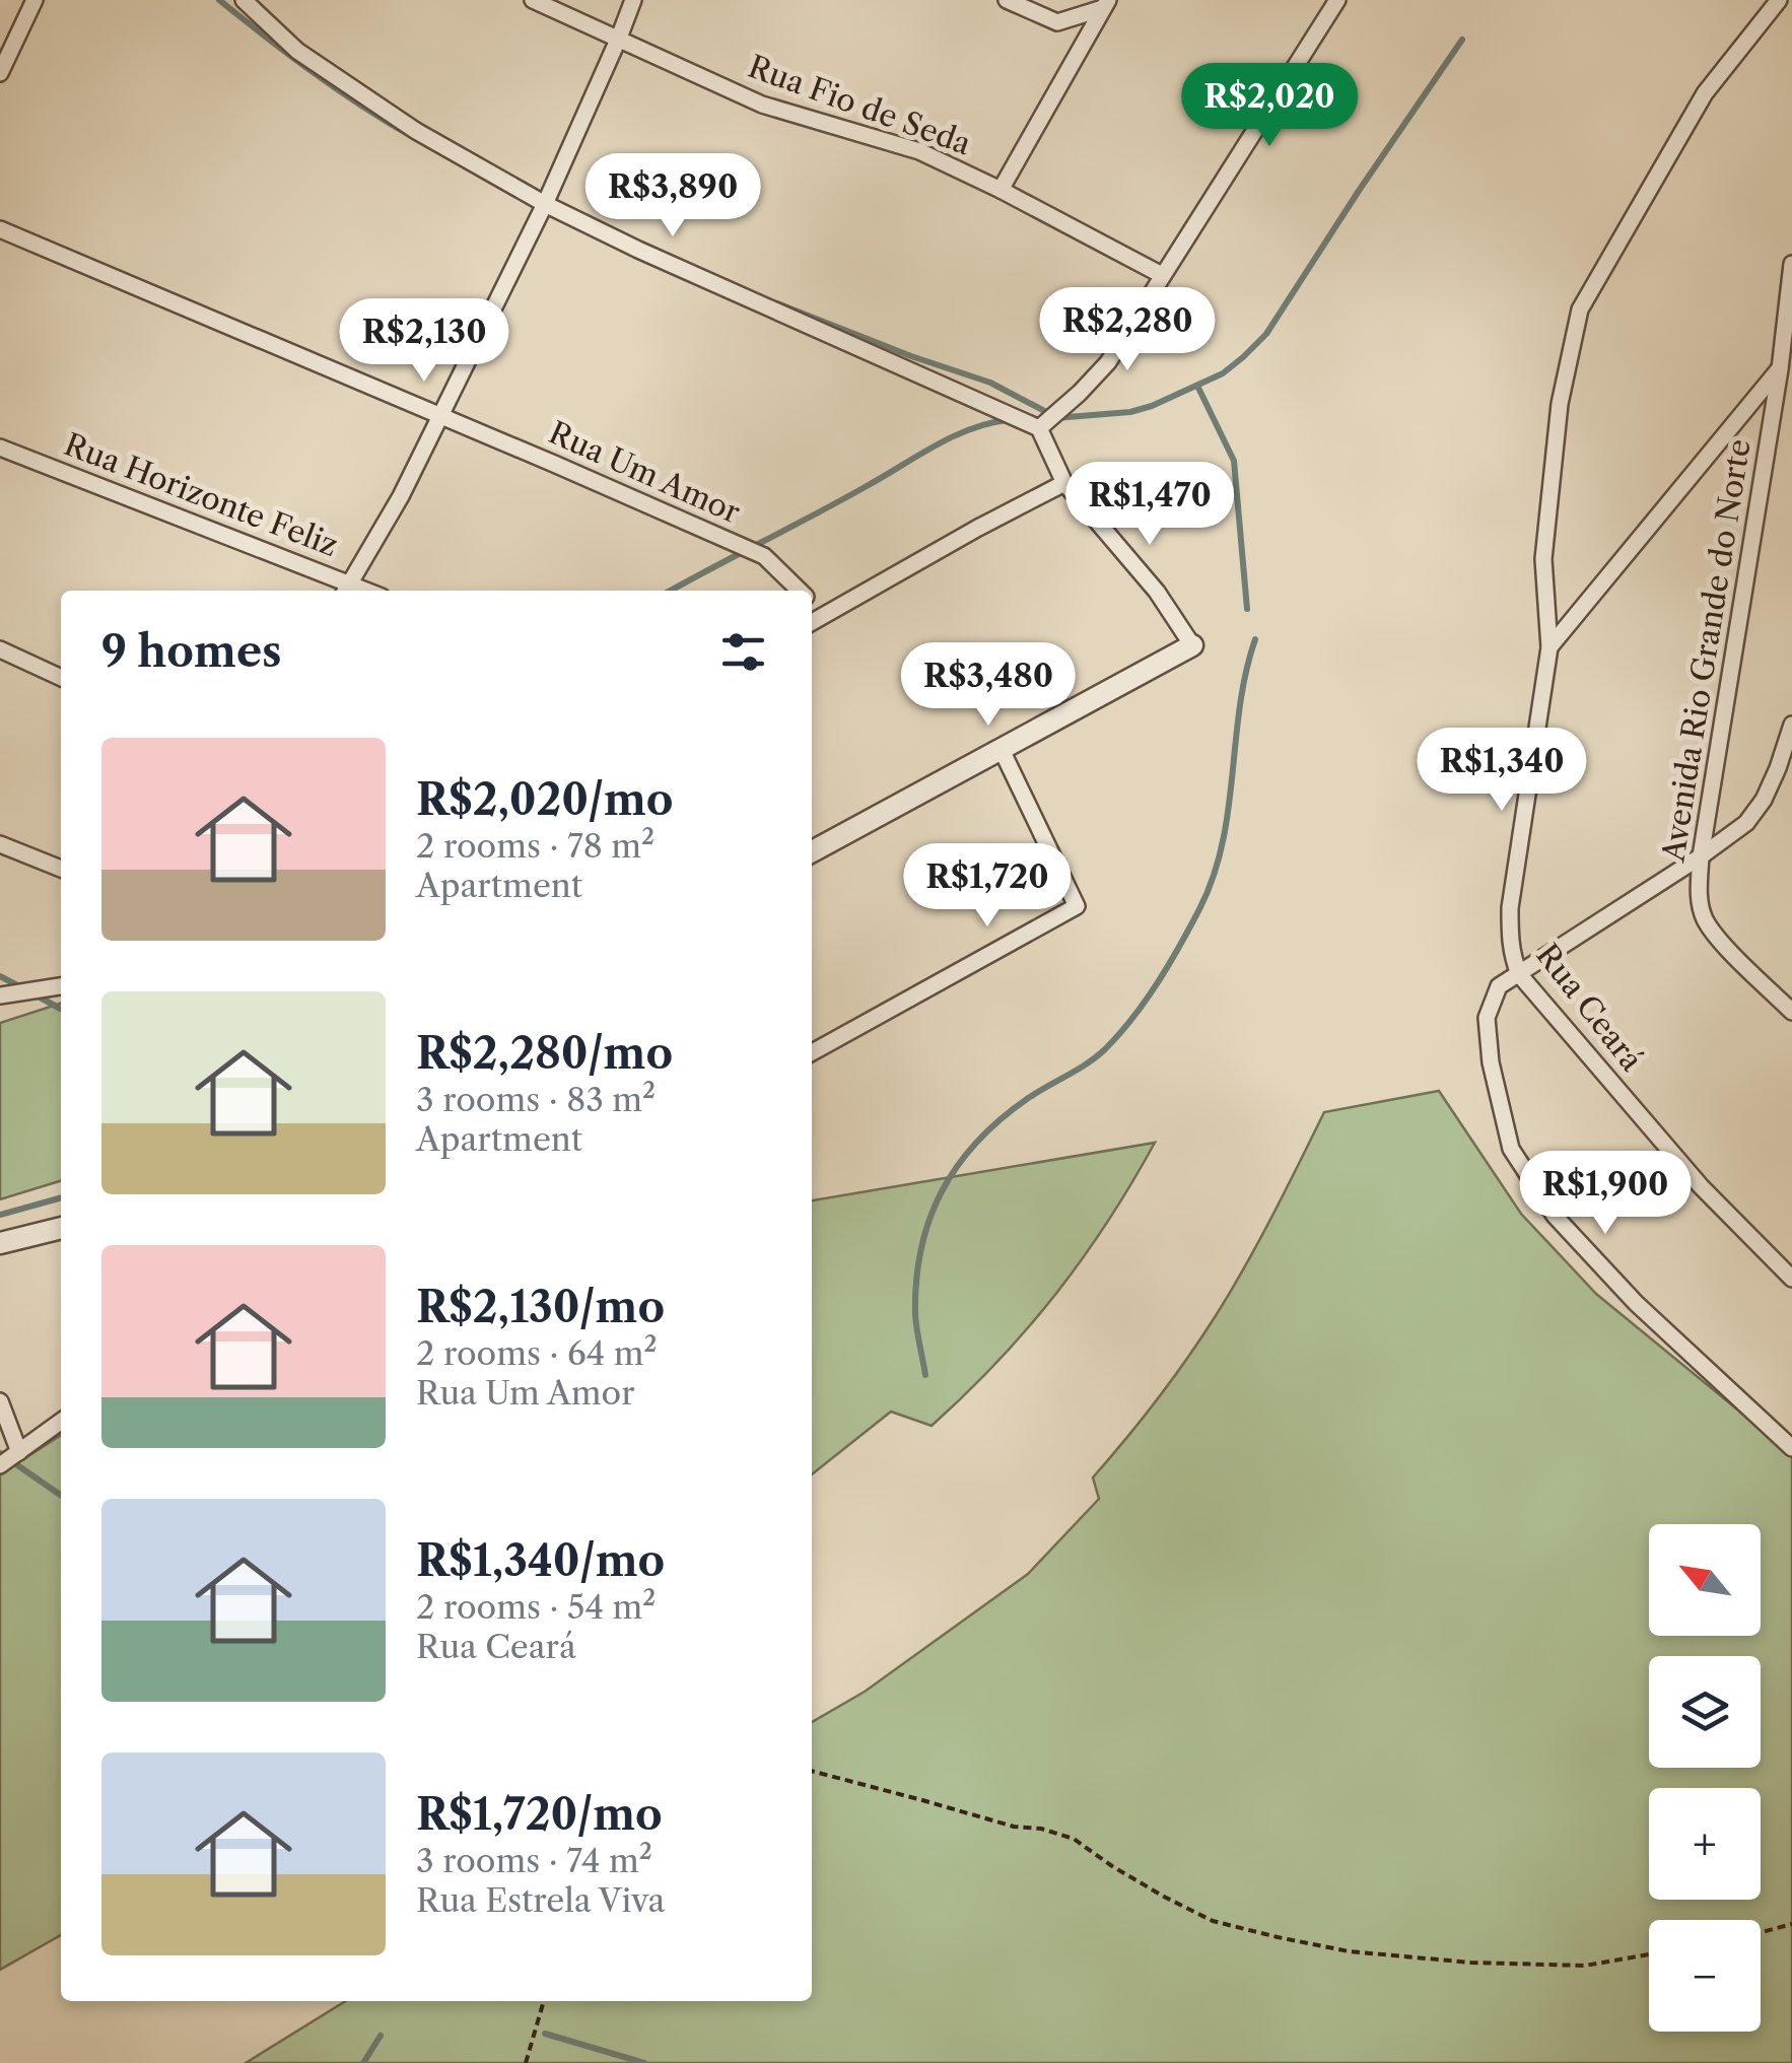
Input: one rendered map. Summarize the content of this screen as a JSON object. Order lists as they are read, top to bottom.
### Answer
{
  "streets": {
    "street": [
      "Rua Fio de Seda",
      "Rua Um Amor",
      "Rua Horizonte Feliz",
      "Avenida Rio Grande do Norte",
      "Rua Ceará"
    ]
  },
  "north": "top left",
  "page": {
    "price": [
      "R$2,020",
      "R$3,890",
      "R$2,280",
      "R$2,130",
      "R$1,470",
      "R$3,480",
      "R$1,340",
      "R$1,720",
      "R$1,900"
    ],
    "heading": "9 homes",
    "list": [
      {
        "name": "R$2,020/mo",
        "note": "2 rooms · 78 m² · Apartment"
      },
      {
        "name": "R$2,280/mo",
        "note": "3 rooms · 83 m² · Apartment"
      },
      {
        "name": "R$2,130/mo",
        "note": "2 rooms · 64 m² · Rua Um Amor"
      },
      {
        "name": "R$1,340/mo",
        "note": "2 rooms · 54 m² · Rua Ceará"
      },
      {
        "name": "R$1,720/mo",
        "note": "3 rooms · 74 m² · Rua Estrela Viva"
      }
    ],
    "map_buttons": ["+", "−"]
  }
}
